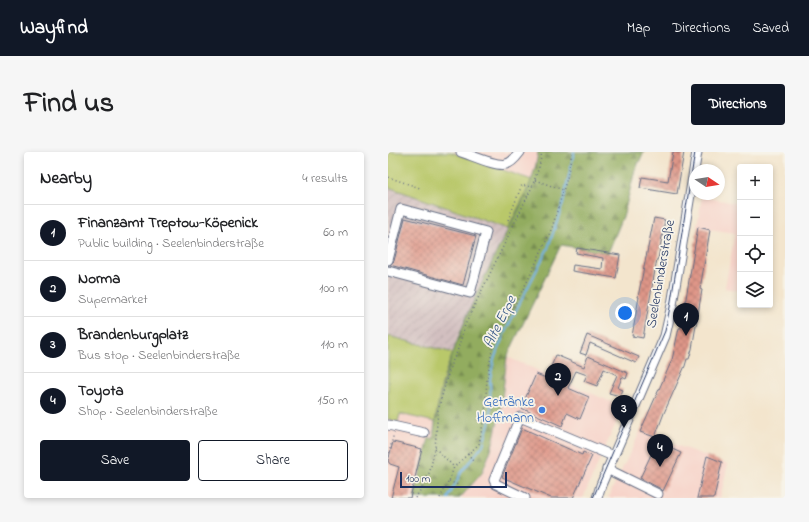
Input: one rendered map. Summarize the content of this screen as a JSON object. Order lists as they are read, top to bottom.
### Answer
{
  "streets": {
    "street": ["Seelenbinderstraße"]
  },
  "water": ["Alte Erpe"],
  "places": ["Getränke Hoffmann"],
  "scale_bar": "100 m",
  "north": "right",
  "page": {
    "header": "Wayfind",
    "nav": ["Map", "Directions", "Saved"],
    "title": "Find us",
    "buttons": [
      "Directions",
      ["Save", "Share"]
    ],
    "heading": ["Nearby", "4 results"],
    "map_buttons": ["+", "−"],
    "list": [
      {
        "mark": "1",
        "name": "Finanzamt Treptow-Köpenick",
        "note": "Public building · Seelenbinderstraße",
        "value": "60 m"
      },
      {
        "mark": "2",
        "name": "Norma",
        "note": "Supermarket",
        "value": "100 m"
      },
      {
        "mark": "3",
        "name": "Brandenburgplatz",
        "note": "Bus stop · Seelenbinderstraße",
        "value": "110 m"
      },
      {
        "mark": "4",
        "name": "Toyota",
        "note": "Shop · Seelenbinderstraße",
        "value": "150 m"
      }
    ],
    "pins": [
      "1",
      "2",
      "3",
      "4"
    ],
    "scale": "100 m"
  }
}
